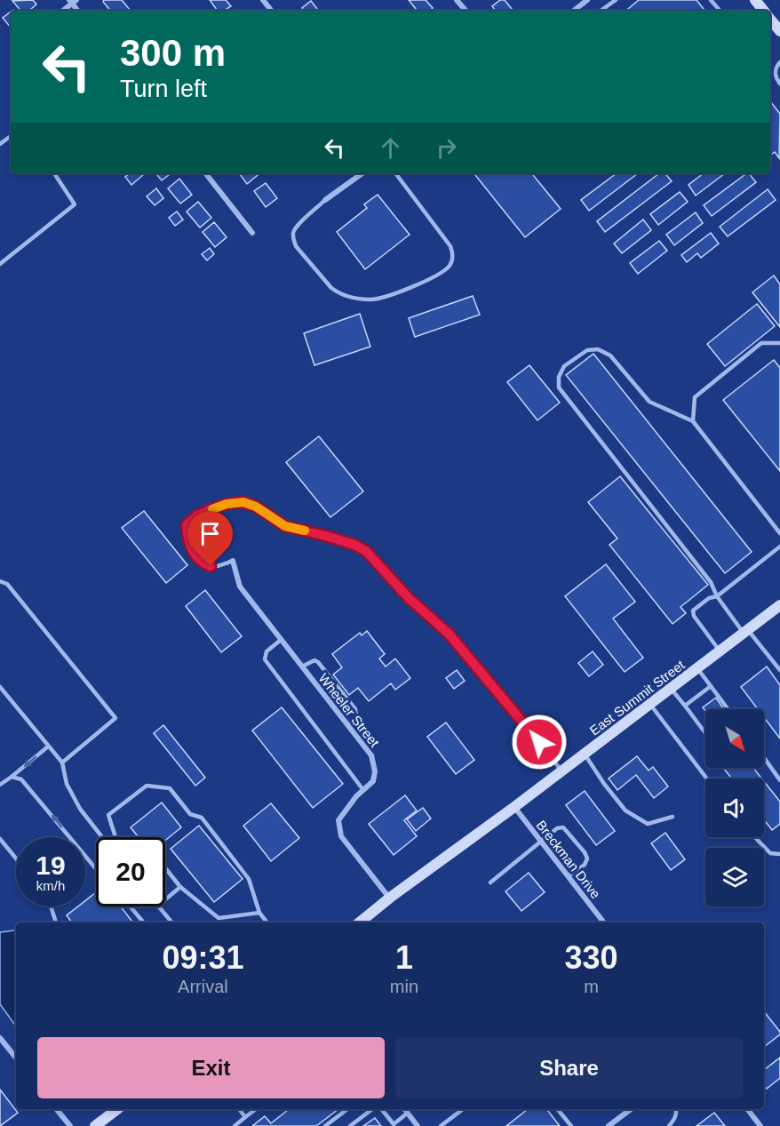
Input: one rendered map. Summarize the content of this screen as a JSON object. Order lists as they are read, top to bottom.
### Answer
{
  "streets": {
    "street": ["East Summit Street", "Wheeler Street", "Breckman Drive"]
  },
  "crossings": [
    ["East Summit Street", "Wheeler Street"],
    ["East Summit Street", "Breckman Drive"]
  ],
  "north": "bottom right",
  "page": {
    "turn": ["300 m", "Turn left"],
    "speed": "19 km/h",
    "limit": "20",
    "eta": [
      "09:31",
      "Arrival",
      "1",
      "min",
      "330",
      "m"
    ],
    "buttons": ["Exit", "Share"]
  }
}
